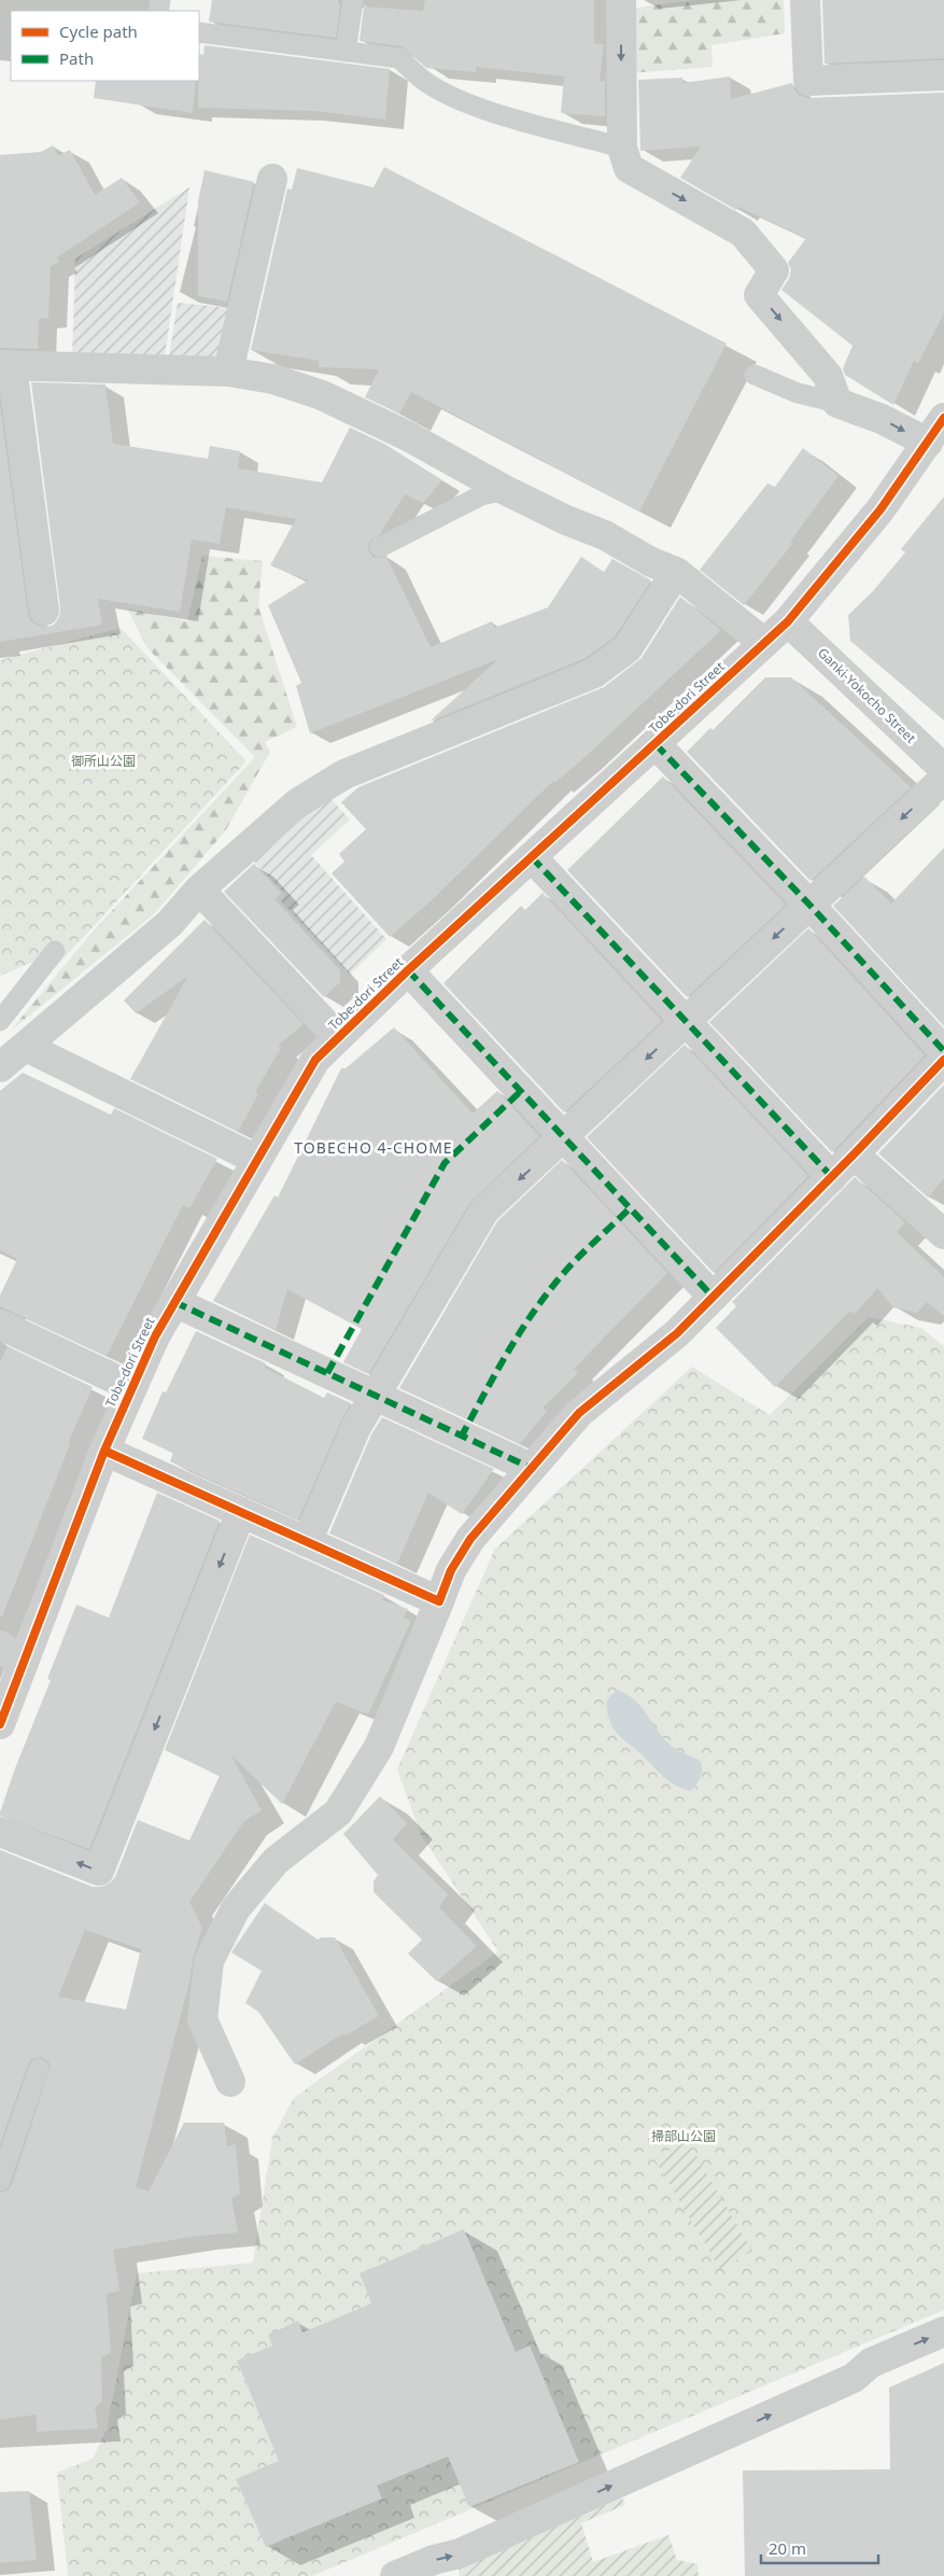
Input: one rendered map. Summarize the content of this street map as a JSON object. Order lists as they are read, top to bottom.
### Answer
{
  "streets": {
    "street": ["Ganki-Yokocho Street", "Tobe-dori Street"]
  },
  "crossings": [
    ["Ganki-Yokocho Street", "Tobe-dori Street"]
  ],
  "districts": ["TOBECHO 4-CHOME"],
  "parks": ["御所山公園", "掃部山公園"],
  "legend": ["Cycle path", "Path"],
  "scale_bar": "20 m"
}
